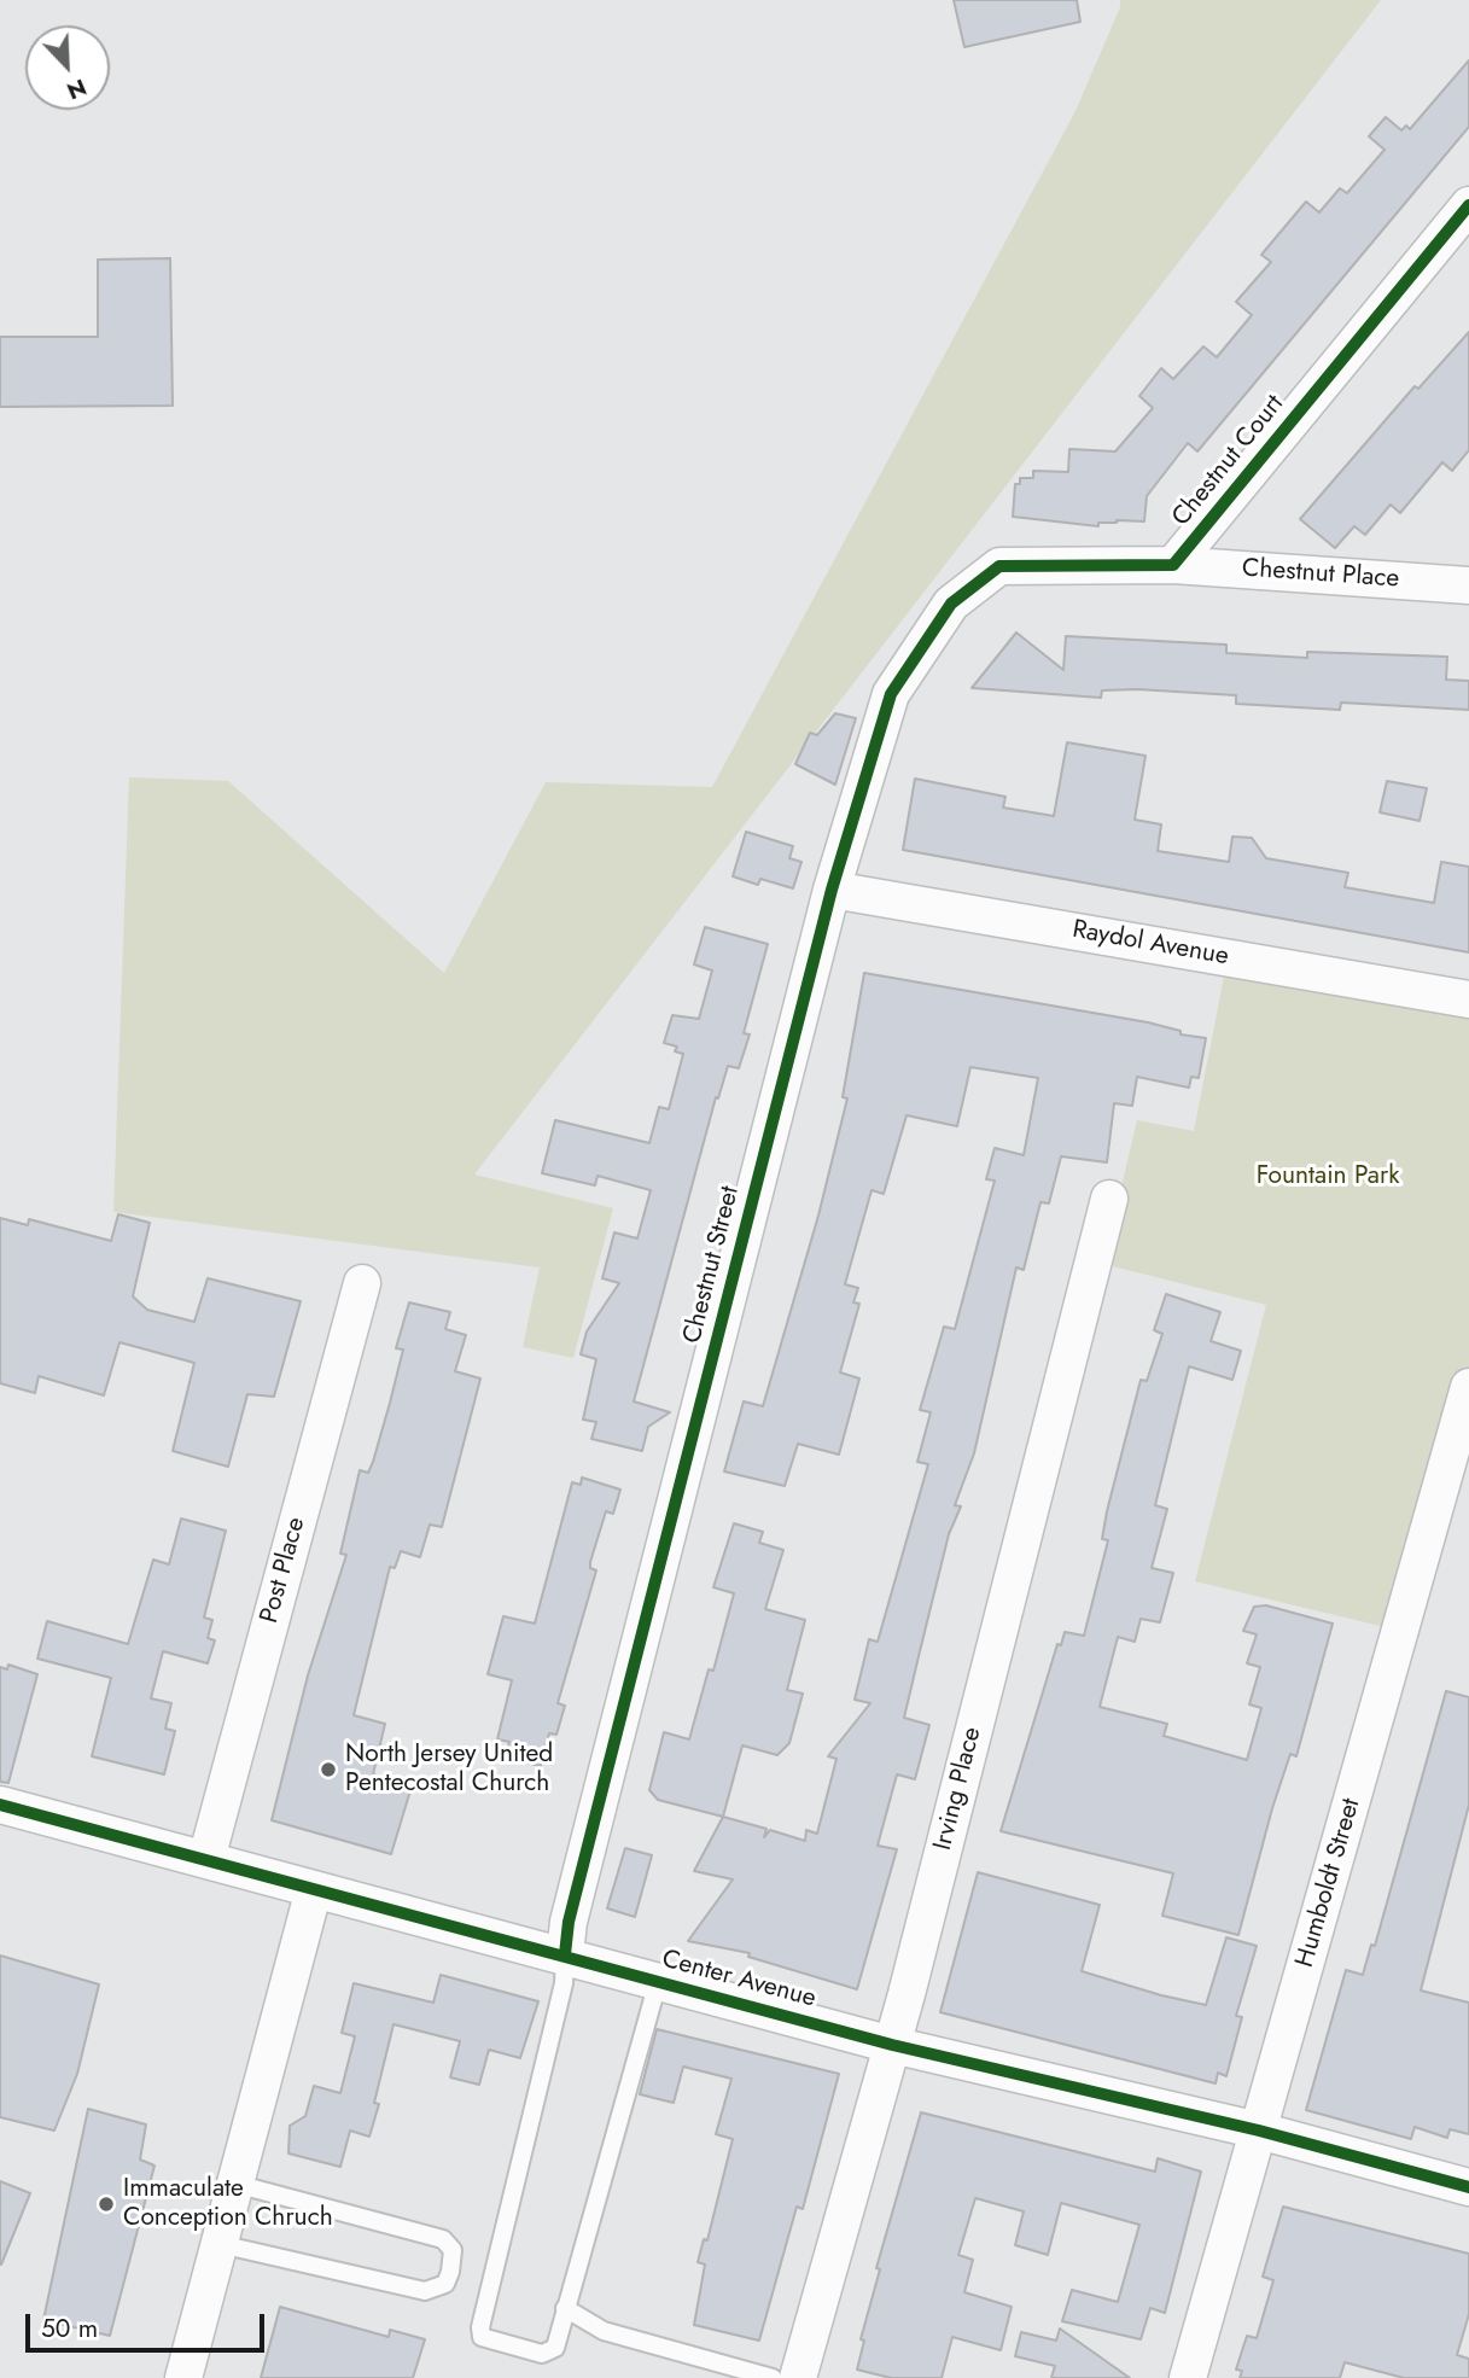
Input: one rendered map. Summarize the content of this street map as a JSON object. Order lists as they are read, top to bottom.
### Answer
{
  "streets": {
    "street": [
      "Chestnut Court",
      "Chestnut Place",
      "Raydol Avenue",
      "Chestnut Street",
      "Post Place",
      "Irving Place",
      "Humboldt Street",
      "Center Avenue"
    ]
  },
  "crossings": [
    ["Chestnut Court", "Chestnut Place"],
    ["Chestnut Court", "Chestnut Street"],
    ["Raydol Avenue", "Chestnut Street"],
    ["Chestnut Street", "Center Avenue"],
    ["Post Place", "Center Avenue"],
    ["Irving Place", "Center Avenue"],
    ["Humboldt Street", "Center Avenue"]
  ],
  "parks": ["Fountain Park"],
  "places": ["North Jersey United Pentecostal Church", "Immaculate Conception Chruch"],
  "scale_bar": "50 m",
  "north": "bottom right"
}
